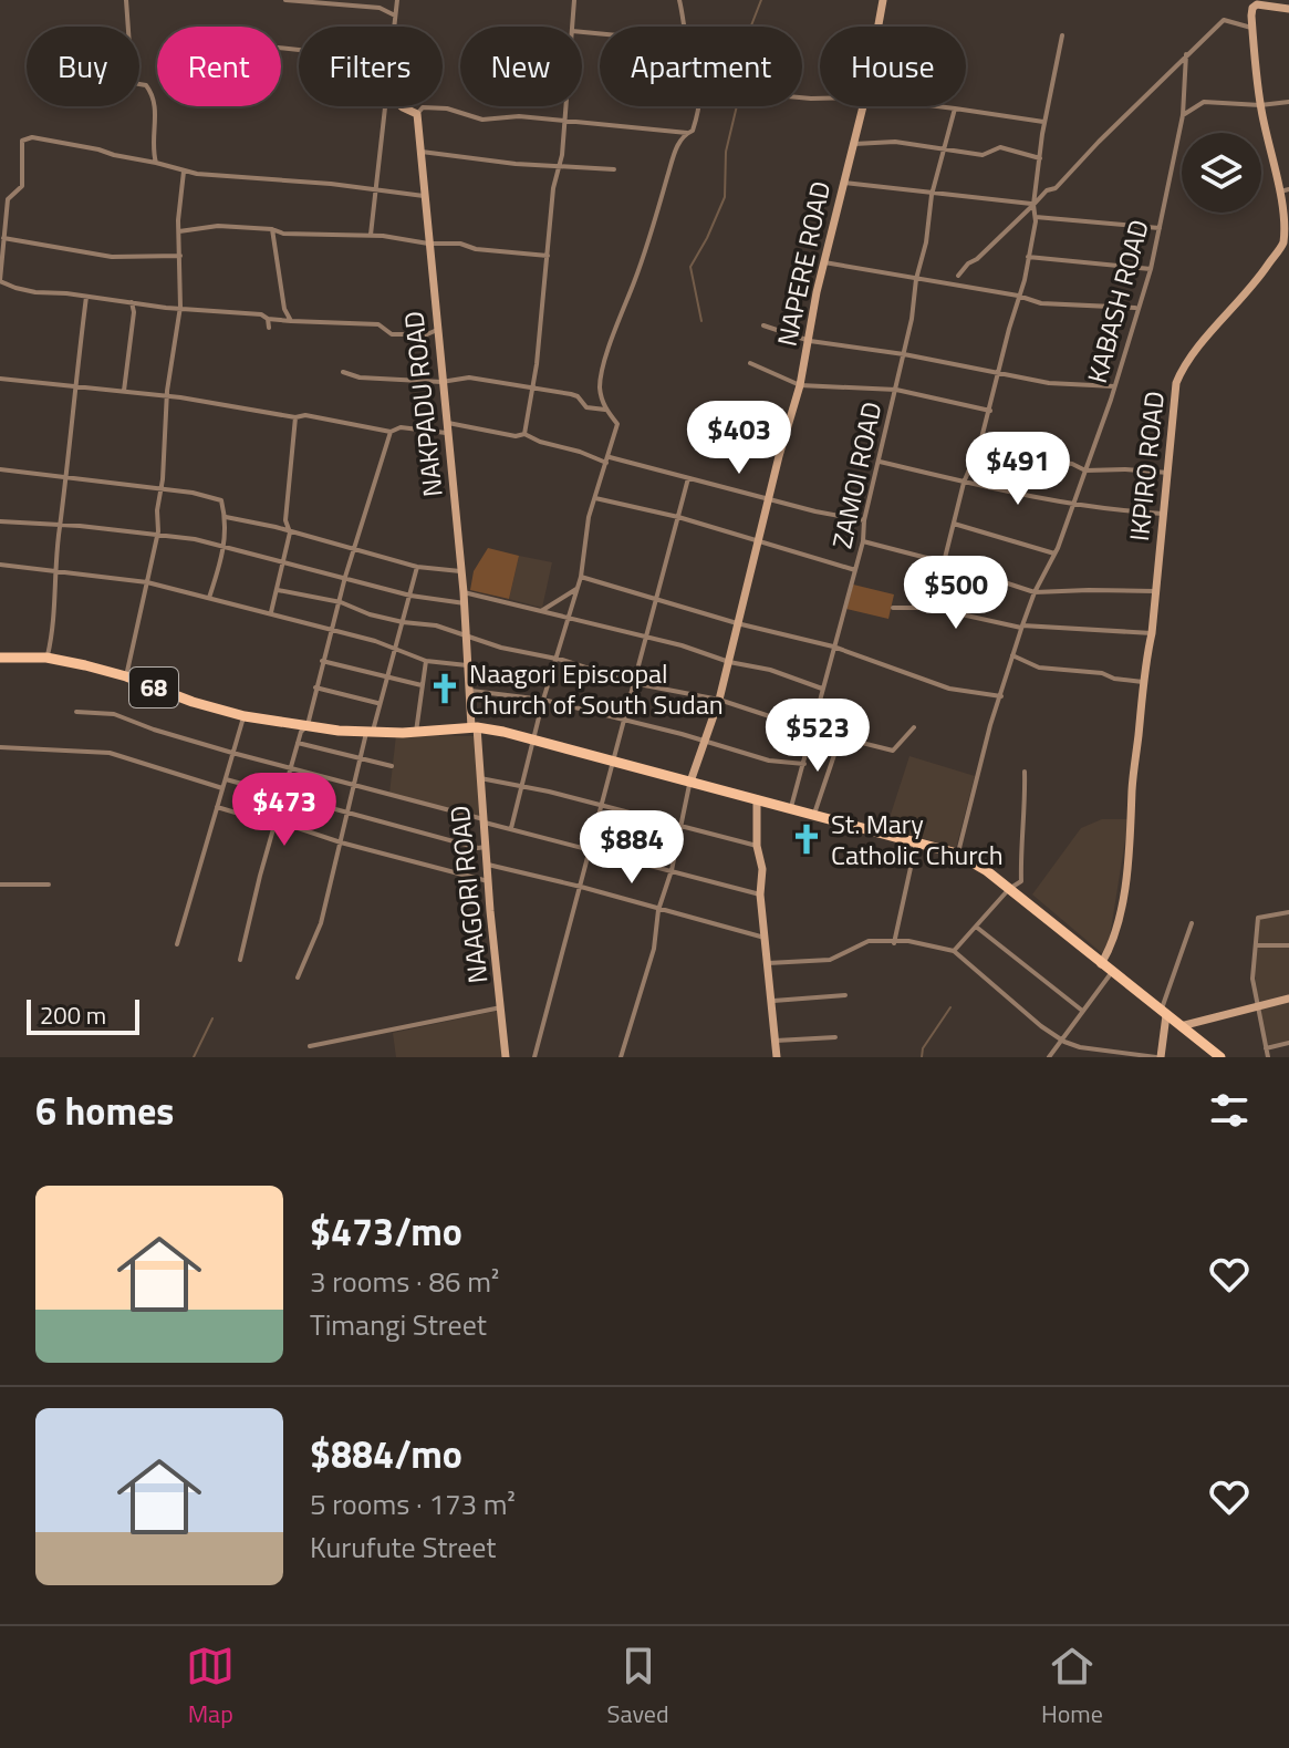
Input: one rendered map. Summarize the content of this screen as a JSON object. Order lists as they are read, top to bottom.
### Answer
{
  "streets": {
    "main road": ["68"],
    "street": [
      "NAPERE ROAD",
      "KABASH ROAD",
      "NAKPADU ROAD",
      "IKPIRO ROAD",
      "ZAMOI ROAD",
      "NAAGORI ROAD"
    ]
  },
  "crossings": [
    ["NAPERE ROAD", "68"],
    ["KABASH ROAD", "68"],
    ["NAKPADU ROAD", "68"],
    ["NAKPADU ROAD", "NAAGORI ROAD"],
    ["IKPIRO ROAD", "68"],
    ["ZAMOI ROAD", "68"],
    ["68", "NAAGORI ROAD"]
  ],
  "places": {
    "church": ["Naagori Episcopal Church of South Sudan", "St. Mary Catholic Church"]
  },
  "scale_bar": "200 m",
  "page": {
    "chip": [
      "Buy",
      "Rent",
      "Filters",
      "New",
      "Apartment",
      "House"
    ],
    "price": [
      "$403",
      "$491",
      "$500",
      "$523",
      "$473",
      "$884"
    ],
    "scale": "200 m",
    "heading": "6 homes",
    "list": [
      {
        "name": "$473/mo",
        "note": "3 rooms · 86 m² · Timangi Street"
      },
      {
        "name": "$884/mo",
        "note": "5 rooms · 173 m² · Kurufute Street"
      }
    ],
    "tabs": ["Map", "Saved", "Home"]
  }
}
